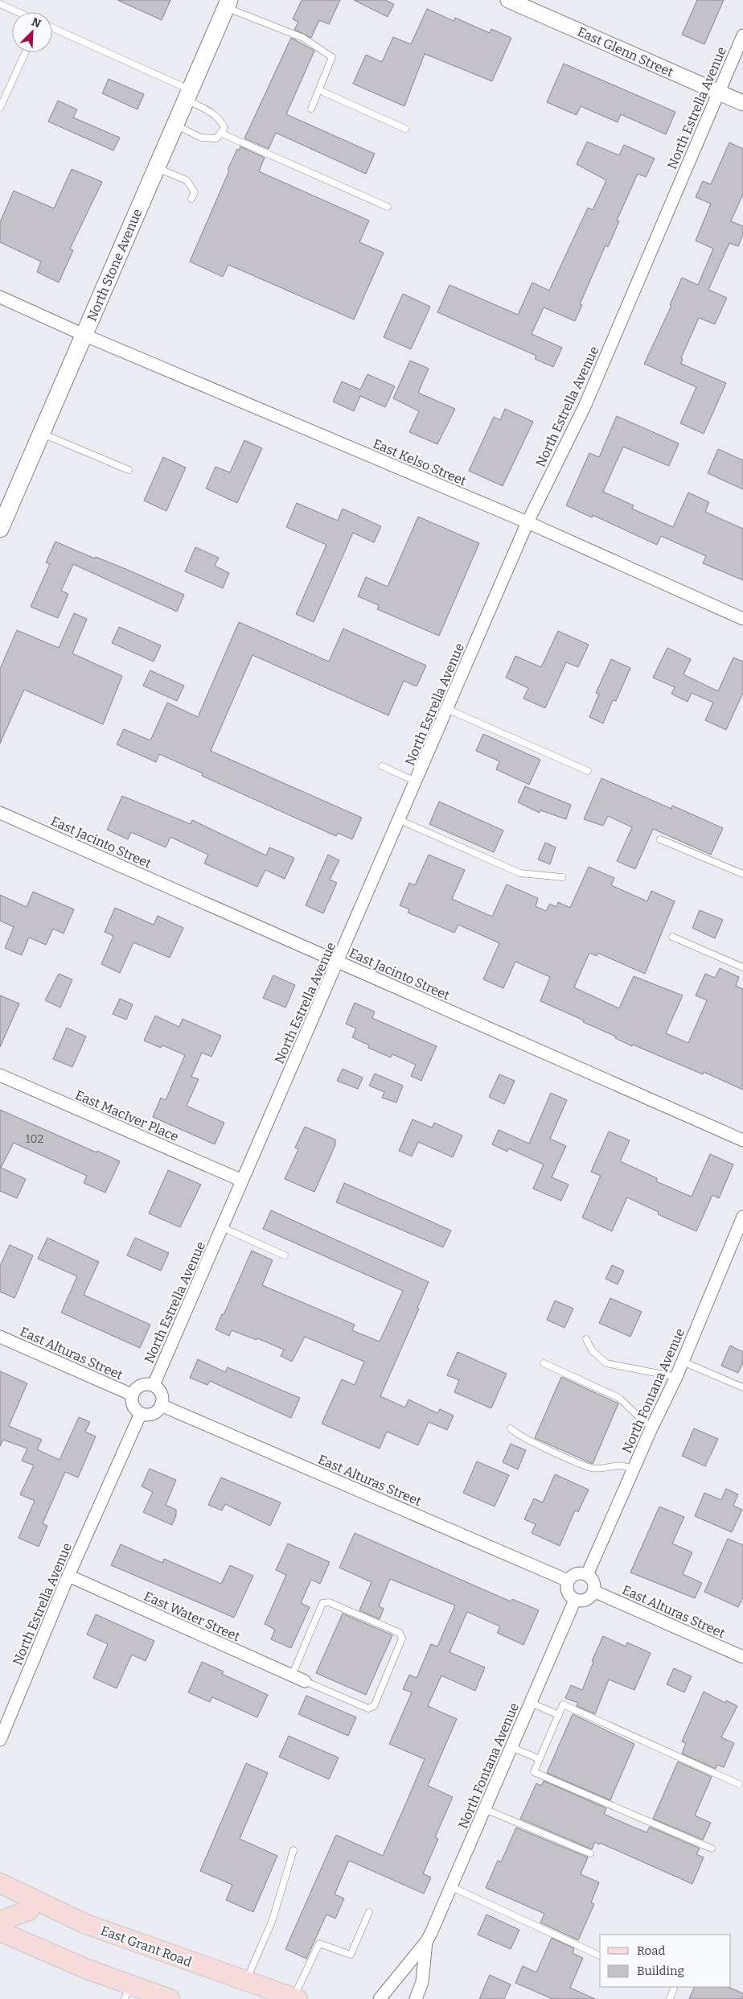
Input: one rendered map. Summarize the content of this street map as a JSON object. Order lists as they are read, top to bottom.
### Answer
{
  "streets": {
    "main road": ["North Stone Avenue", "East Grant Road"],
    "street": [
      "East Glenn Street",
      "North Estrella Avenue",
      "East Kelso Street",
      "East Jacinto Street",
      "East MacIver Place",
      "East Alturas Street",
      "North Fontana Avenue",
      "East Water Street"
    ]
  },
  "crossings": [
    ["East Glenn Street", "North Estrella Avenue"],
    ["North Estrella Avenue", "East Kelso Street"],
    ["North Estrella Avenue", "East Jacinto Street"],
    ["North Estrella Avenue", "East MacIver Place"],
    ["North Estrella Avenue", "East Alturas Street"],
    ["North Estrella Avenue", "East Water Street"],
    ["North Stone Avenue", "East Kelso Street"],
    ["East Alturas Street", "North Fontana Avenue"]
  ],
  "house_numbers": ["102"],
  "legend": ["Road", "Building"],
  "north": "top right"
}
